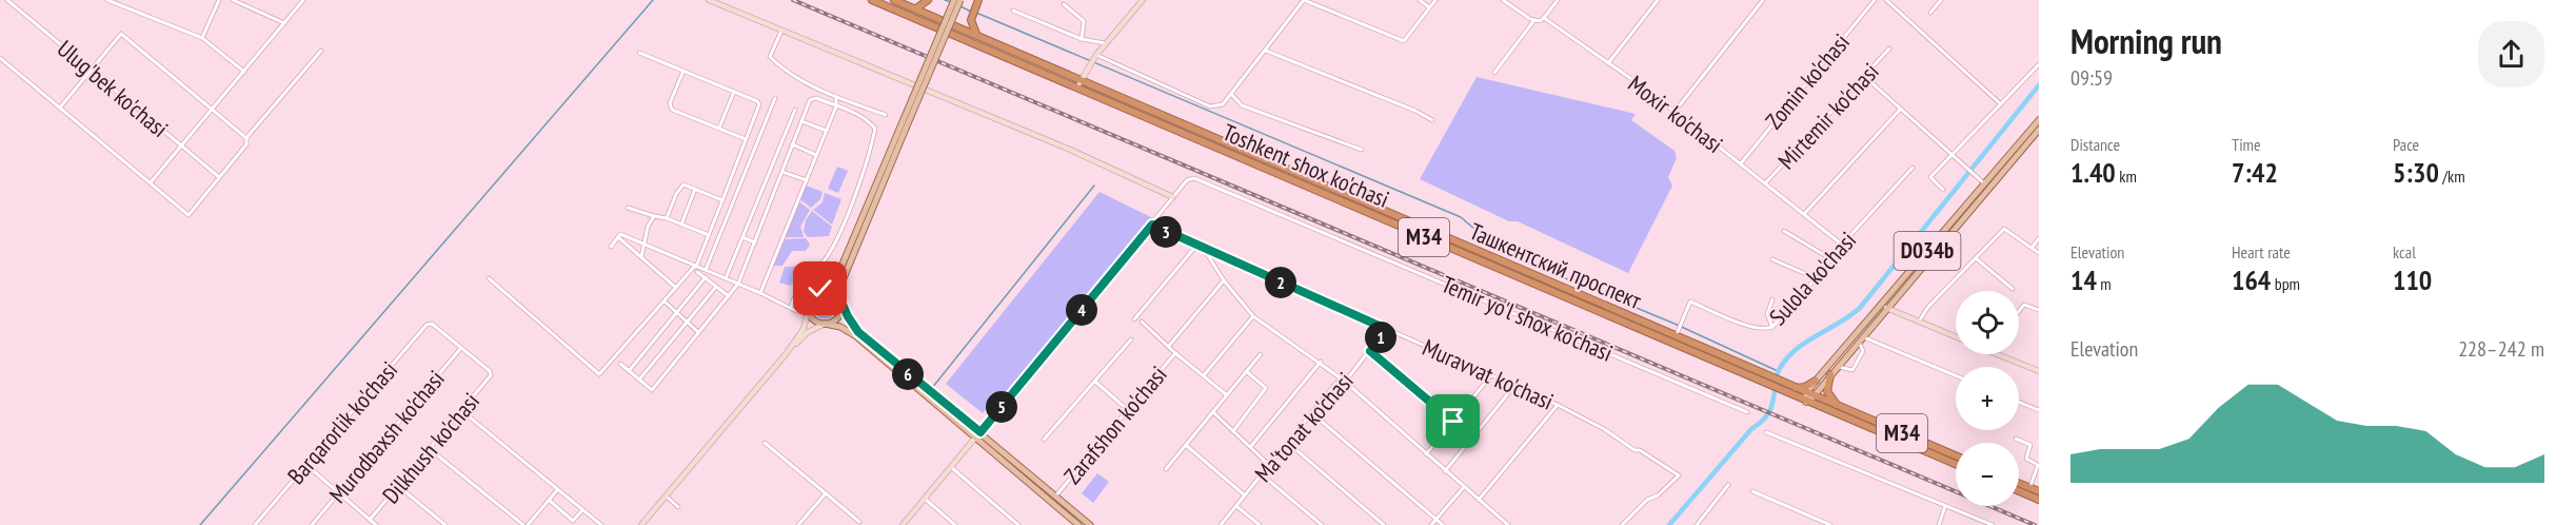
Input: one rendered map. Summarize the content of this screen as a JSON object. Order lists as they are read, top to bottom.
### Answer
{
  "streets": {
    "highway": ["Toshkent shox ko'chasi", "M34", "Ташкентский проспект"],
    "main road": ["D034b"],
    "street": [
      "Zomin ko'chasi",
      "Ulug'bek ko'chasi",
      "Moxir ko'chasi",
      "Mirtemir ko'chasi",
      "Sulola ko'chasi",
      "Temir yo'l shox ko'chasi",
      "Muravvat ko'chasi",
      "Barqarorlik ko'chasi",
      "Zarafshon ko'chasi",
      "Ma'tonat ko'chasi",
      "Murodbaxsh ko'chasi",
      "Dilkhush ko'chasi"
    ]
  },
  "crossings": [
    ["Zomin ko'chasi", "Moxir ko'chasi"],
    ["Moxir ko'chasi", "Mirtemir ko'chasi"],
    ["Moxir ko'chasi", "Sulola ko'chasi"],
    ["Toshkent shox ko'chasi", "M34"],
    ["Toshkent shox ko'chasi", "D034b"],
    ["M34", "D034b"],
    ["M34", "Ташкентский проспект"],
    ["Ташкентский проспект", "Sulola ko'chasi"],
    ["Muravvat ko'chasi", "Ma'tonat ko'chasi"],
    ["Barqarorlik ko'chasi", "Murodbaxsh ko'chasi"],
    ["Barqarorlik ko'chasi", "Dilkhush ko'chasi"],
    ["Murodbaxsh ko'chasi", "Dilkhush ko'chasi"]
  ],
  "page": {
    "heading": ["Morning run", "09:59"],
    "stats": [
      ["Distance", "1.40 km"],
      ["Time", "7:42"],
      ["Pace", "5:30 /km"],
      ["Elevation", "14 m"],
      ["Heart rate", "164 bpm"],
      ["kcal", "110"]
    ],
    "pins": [
      "3",
      "2",
      "4",
      "1",
      "6",
      "5"
    ],
    "map_buttons": ["+", "−"],
    "chart": ["Elevation", "228–242 m"]
  }
}
